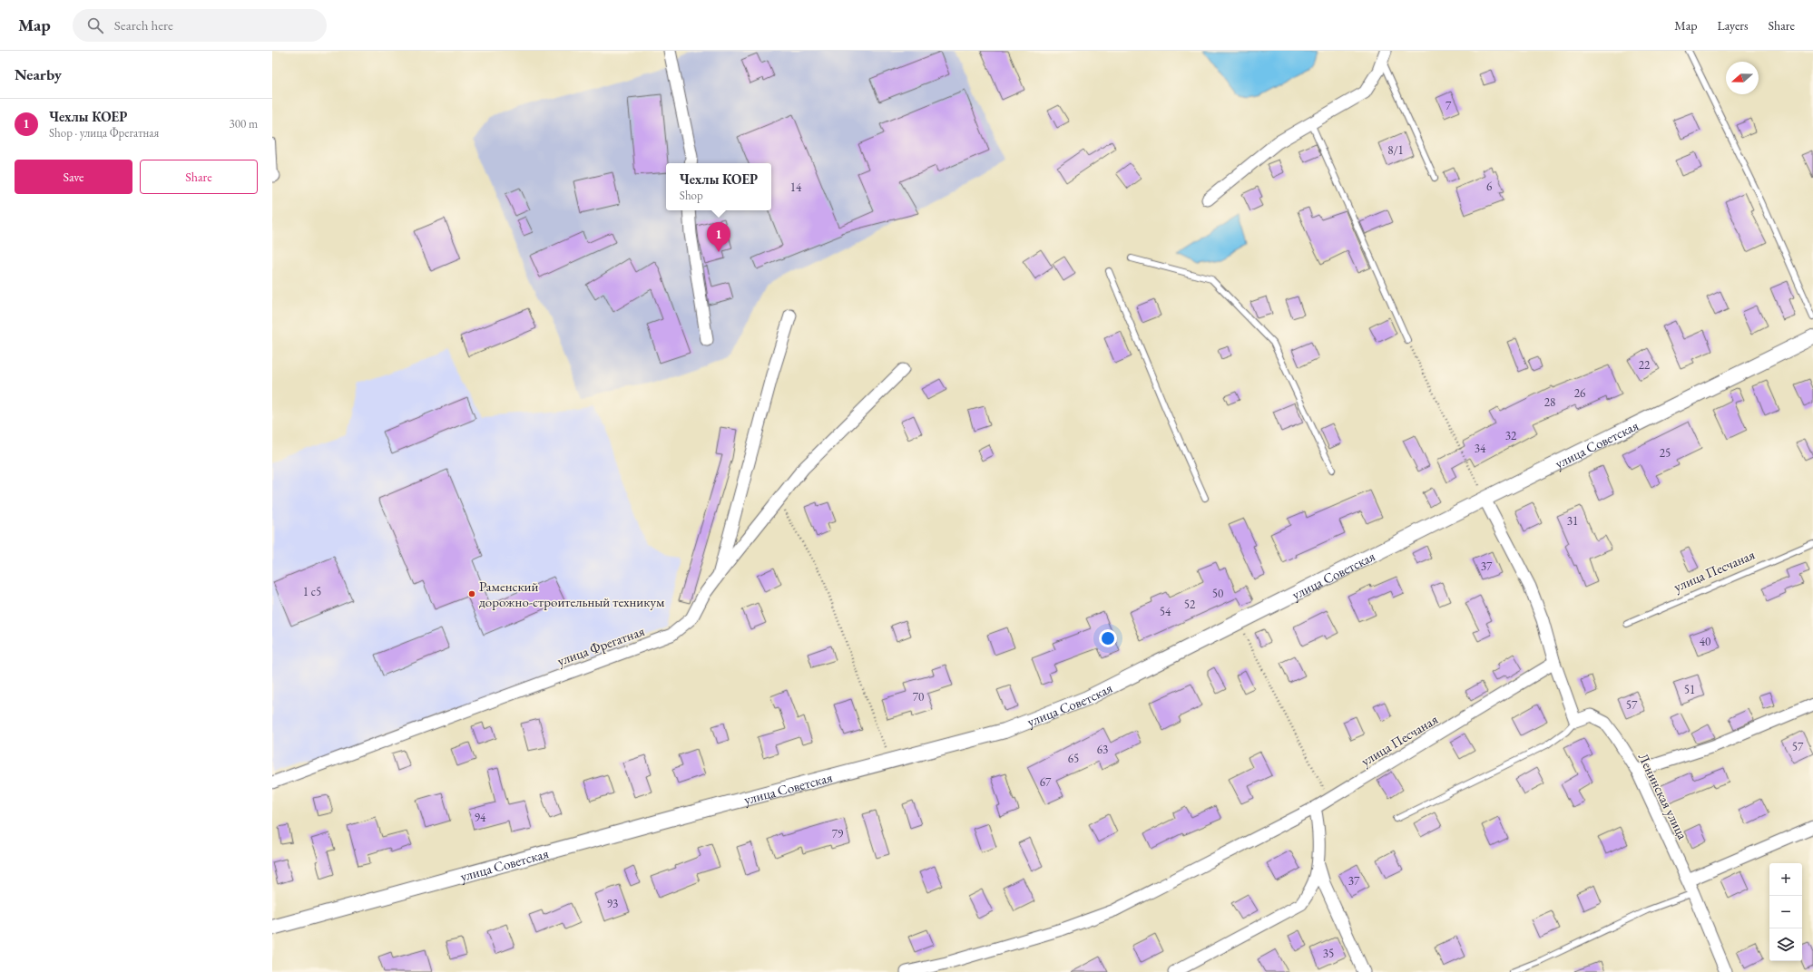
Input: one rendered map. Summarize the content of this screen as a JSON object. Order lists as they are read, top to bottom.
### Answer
{
  "streets": {
    "street": [
      "улица Советская",
      "улица Песчаная",
      "улица Фрегатная",
      "Ленинская улица"
    ]
  },
  "places": ["Раменский дорожно-строительный техникум"],
  "house_numbers": [
    "7",
    "8/1",
    "6",
    "14",
    "22",
    "26",
    "28",
    "32",
    "34",
    "25",
    "31",
    "37",
    "1 с5",
    "50",
    "52",
    "54",
    "40",
    "51",
    "70",
    "57",
    "57",
    "63",
    "65",
    "67",
    "94",
    "79",
    "37",
    "93",
    "35"
  ],
  "north": "left",
  "page": {
    "header": "Map",
    "search": "Search here",
    "nav": ["Map", "Layers", "Share"],
    "heading": "Nearby",
    "list": [
      {
        "mark": "1",
        "name": "Чехлы КОЕР",
        "note": "Shop · улица Фрегатная",
        "value": "300 m"
      }
    ],
    "buttons": ["Save", "Share"],
    "popup": ["Чехлы КОЕР", "Shop"],
    "pins": "1",
    "map_buttons": ["+", "−"]
  }
}
